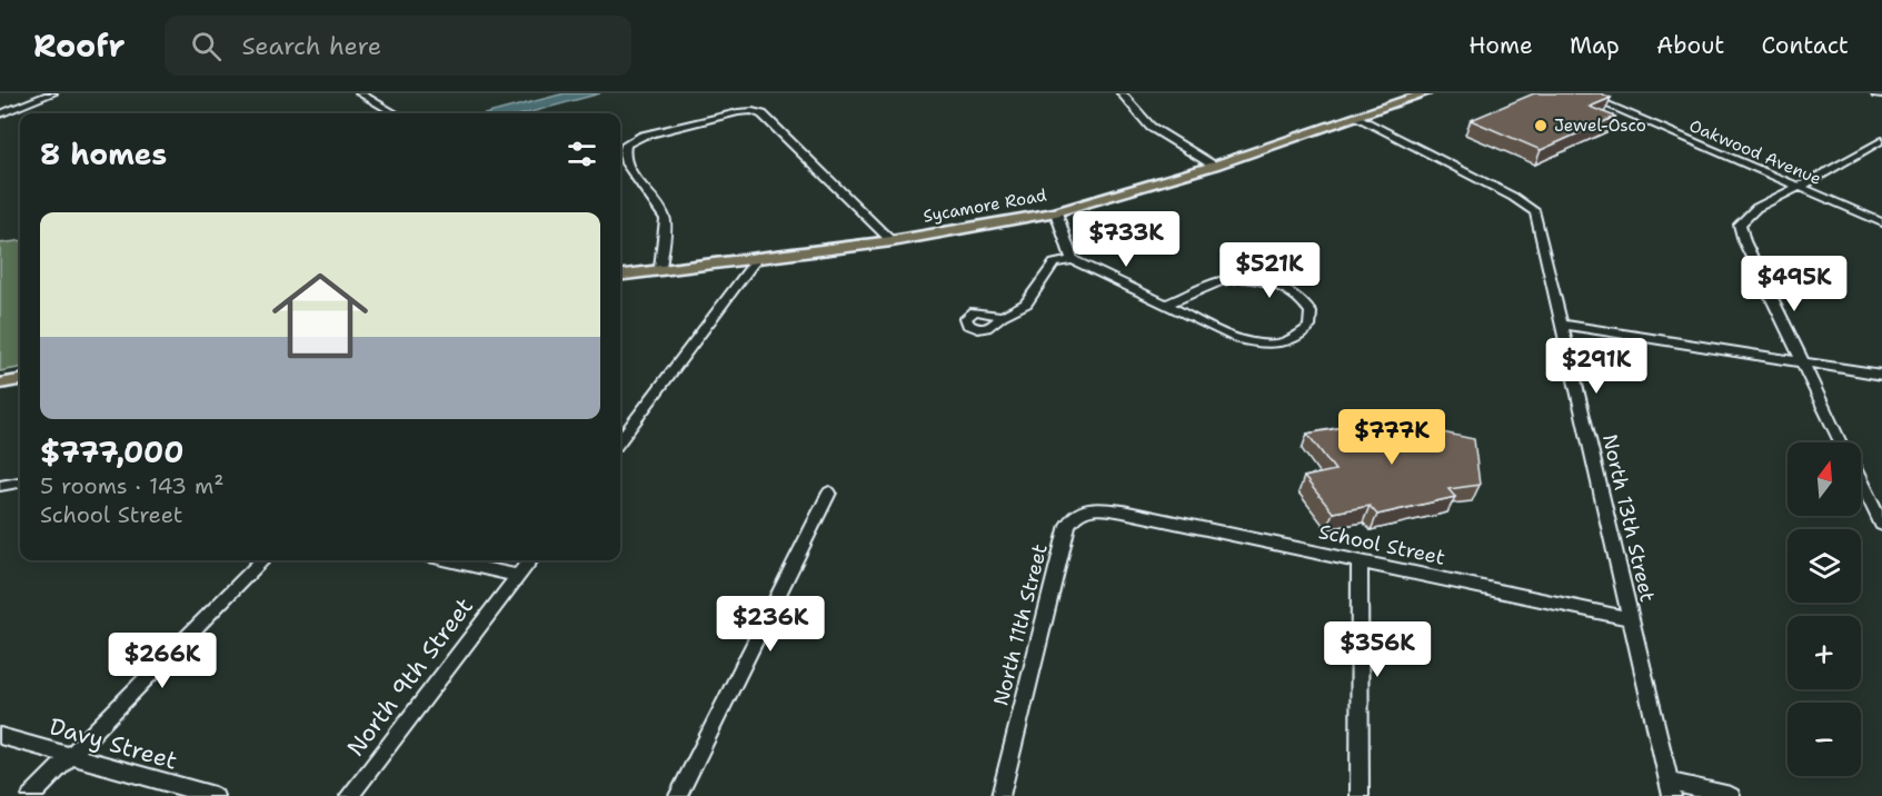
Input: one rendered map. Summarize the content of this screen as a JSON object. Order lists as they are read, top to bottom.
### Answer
{
  "streets": {
    "main road": ["Sycamore Road"],
    "street": [
      "Oakwood Avenue",
      "North 13th Street",
      "School Street",
      "North 11th Street",
      "North 9th Street",
      "Davy Street"
    ]
  },
  "crossings": [
    ["Sycamore Road", "North 13th Street"],
    ["North 13th Street", "School Street"],
    ["School Street", "North 11th Street"]
  ],
  "places": ["Jewel-Osco"],
  "north": "top",
  "page": {
    "header": "Roofr",
    "search": "Search here",
    "nav": [
      "Home",
      "Map",
      "About",
      "Contact"
    ],
    "heading": "8 homes",
    "list": [
      {
        "name": "$777,000",
        "note": "5 rooms · 143 m² · School Street"
      }
    ],
    "price": [
      "$733K",
      "$521K",
      "$495K",
      "$291K",
      "$777K",
      "$236K",
      "$356K",
      "$266K"
    ],
    "map_buttons": ["+", "−"]
  }
}
